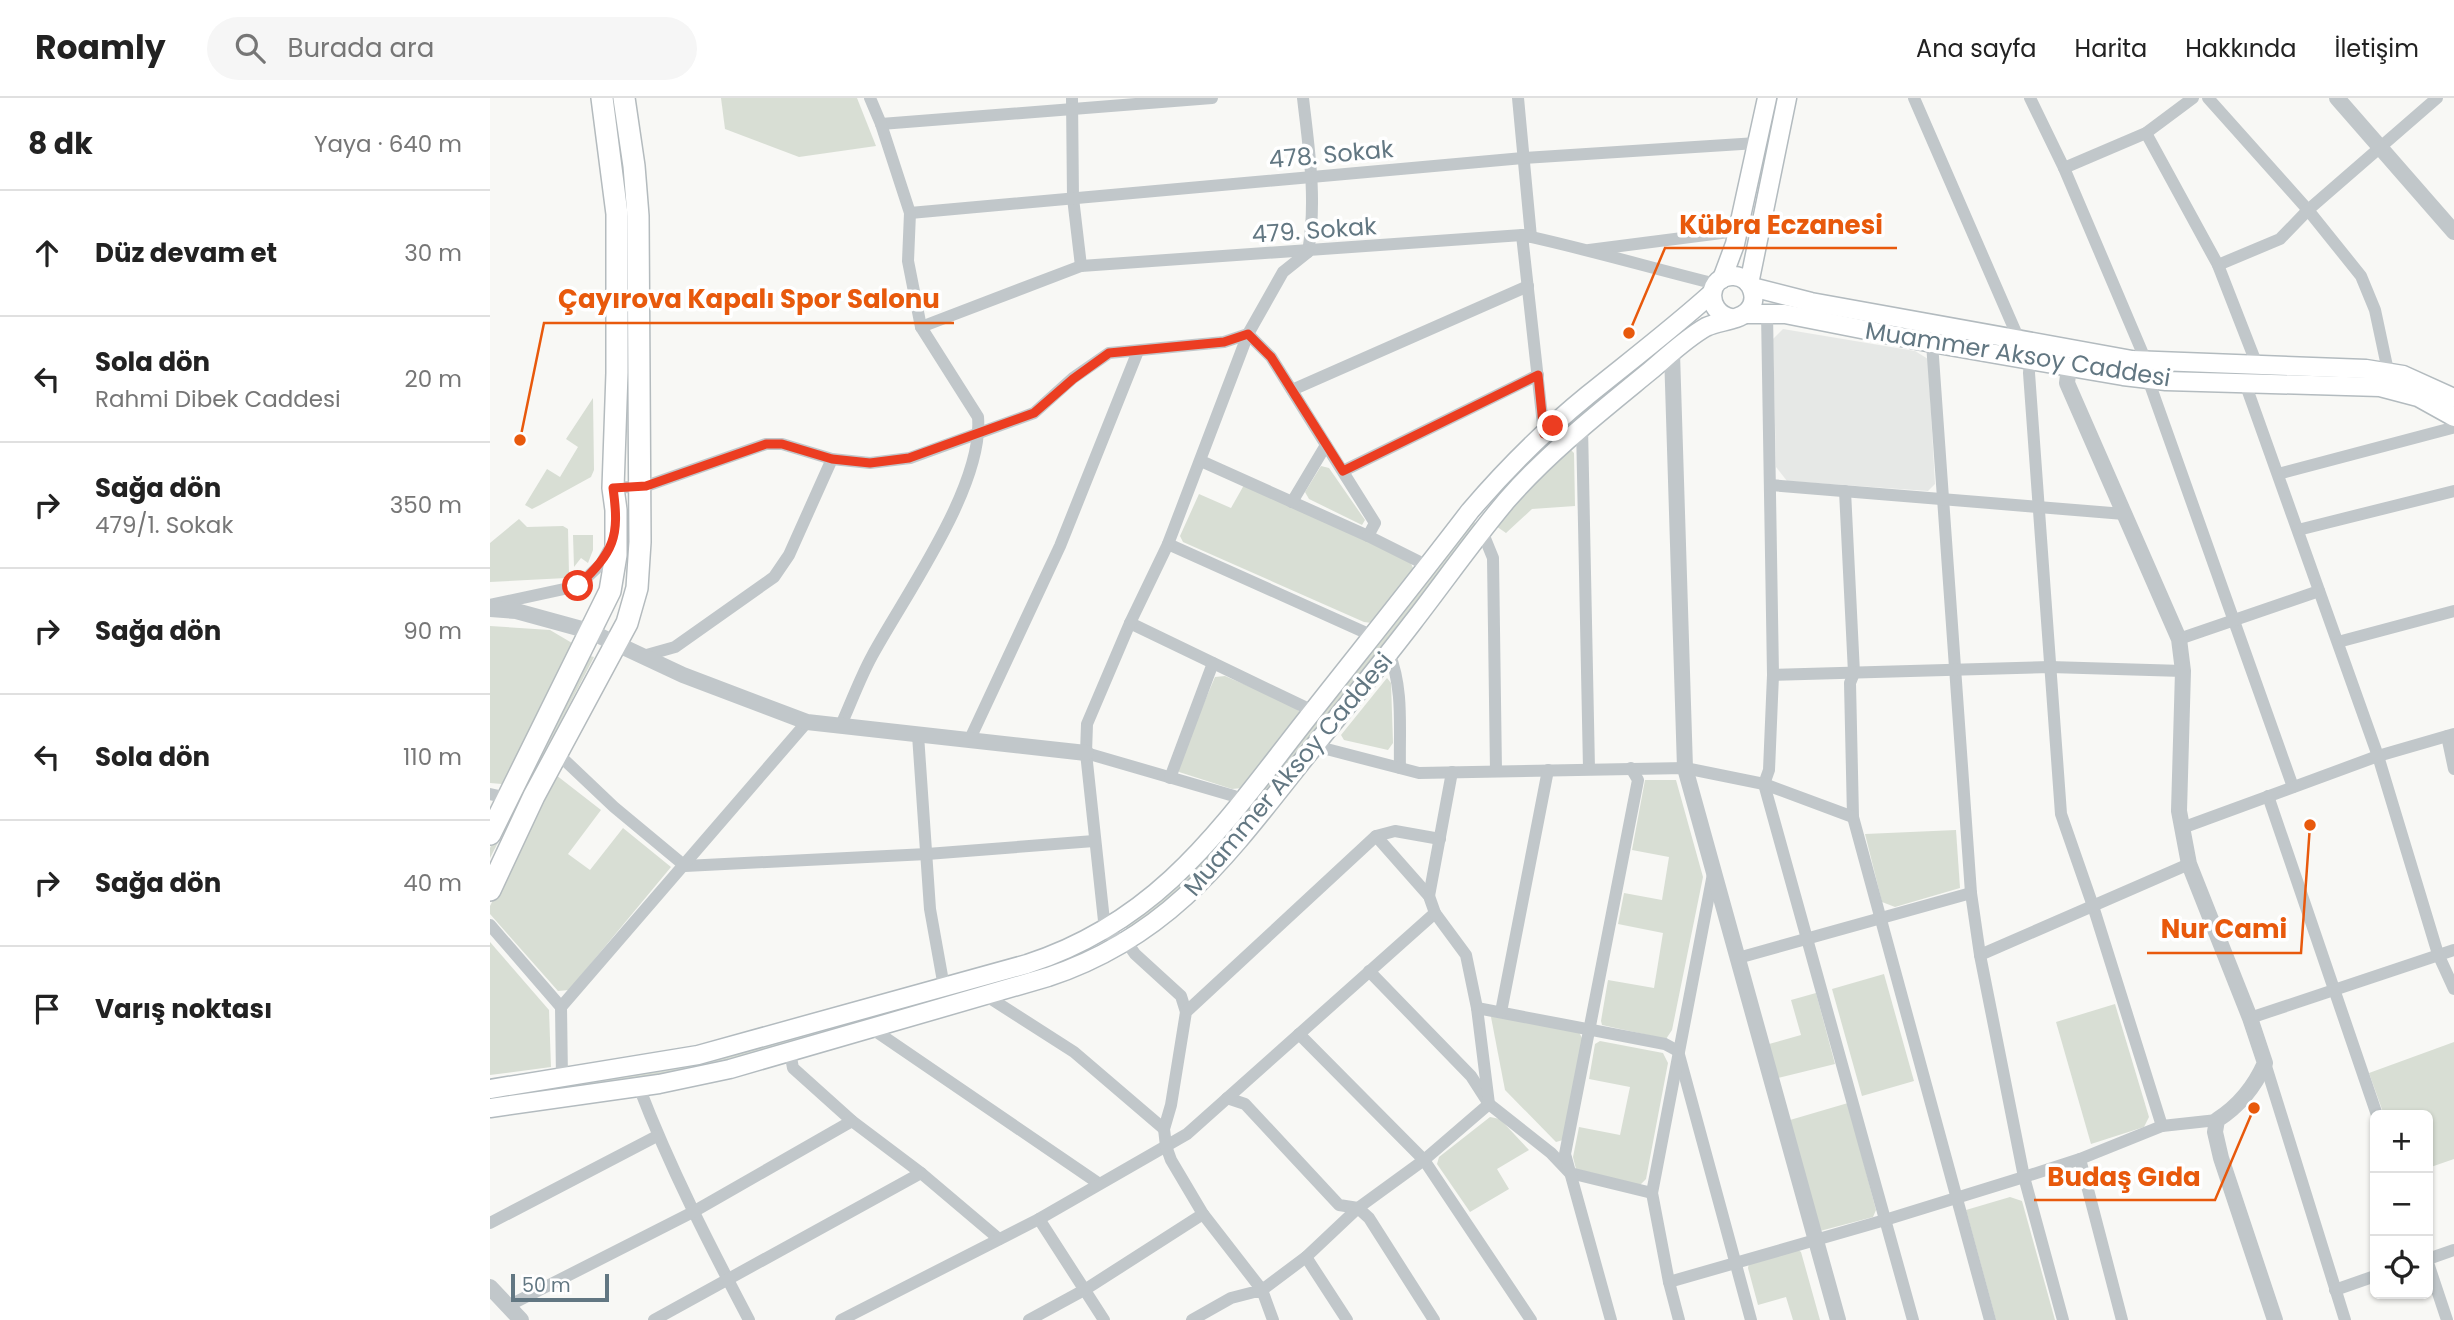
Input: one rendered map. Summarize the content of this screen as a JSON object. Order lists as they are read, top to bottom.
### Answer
{
  "streets": {
    "main road": ["Muammer Aksoy Caddesi"],
    "street": ["478. Sokak", "479. Sokak"]
  },
  "crossings": [
    ["479. Sokak", "Muammer Aksoy Caddesi"]
  ],
  "places": [
    "Kübra Eczanesi",
    "Çayırova Kapalı Spor Salonu",
    "Nur Cami",
    "Budaş Gıda"
  ],
  "scale_bar": "50 m",
  "page": {
    "header": "Roamly",
    "search": "Burada ara",
    "nav": [
      "Ana sayfa",
      "Harita",
      "Hakkında",
      "İletişim"
    ],
    "heading": ["8 dk", "Yaya · 640 m"],
    "list": [
      ["Düz devam et", "30 m"],
      ["Sola dön", "Rahmi Dibek Caddesi", "20 m"],
      ["Sağa dön", "479/1. Sokak", "350 m"],
      ["Sağa dön", "90 m"],
      ["Sola dön", "110 m"],
      ["Sağa dön", "40 m"],
      "Varış noktası"
    ],
    "map_buttons": ["+", "−"],
    "scale": "50 m"
  }
}
